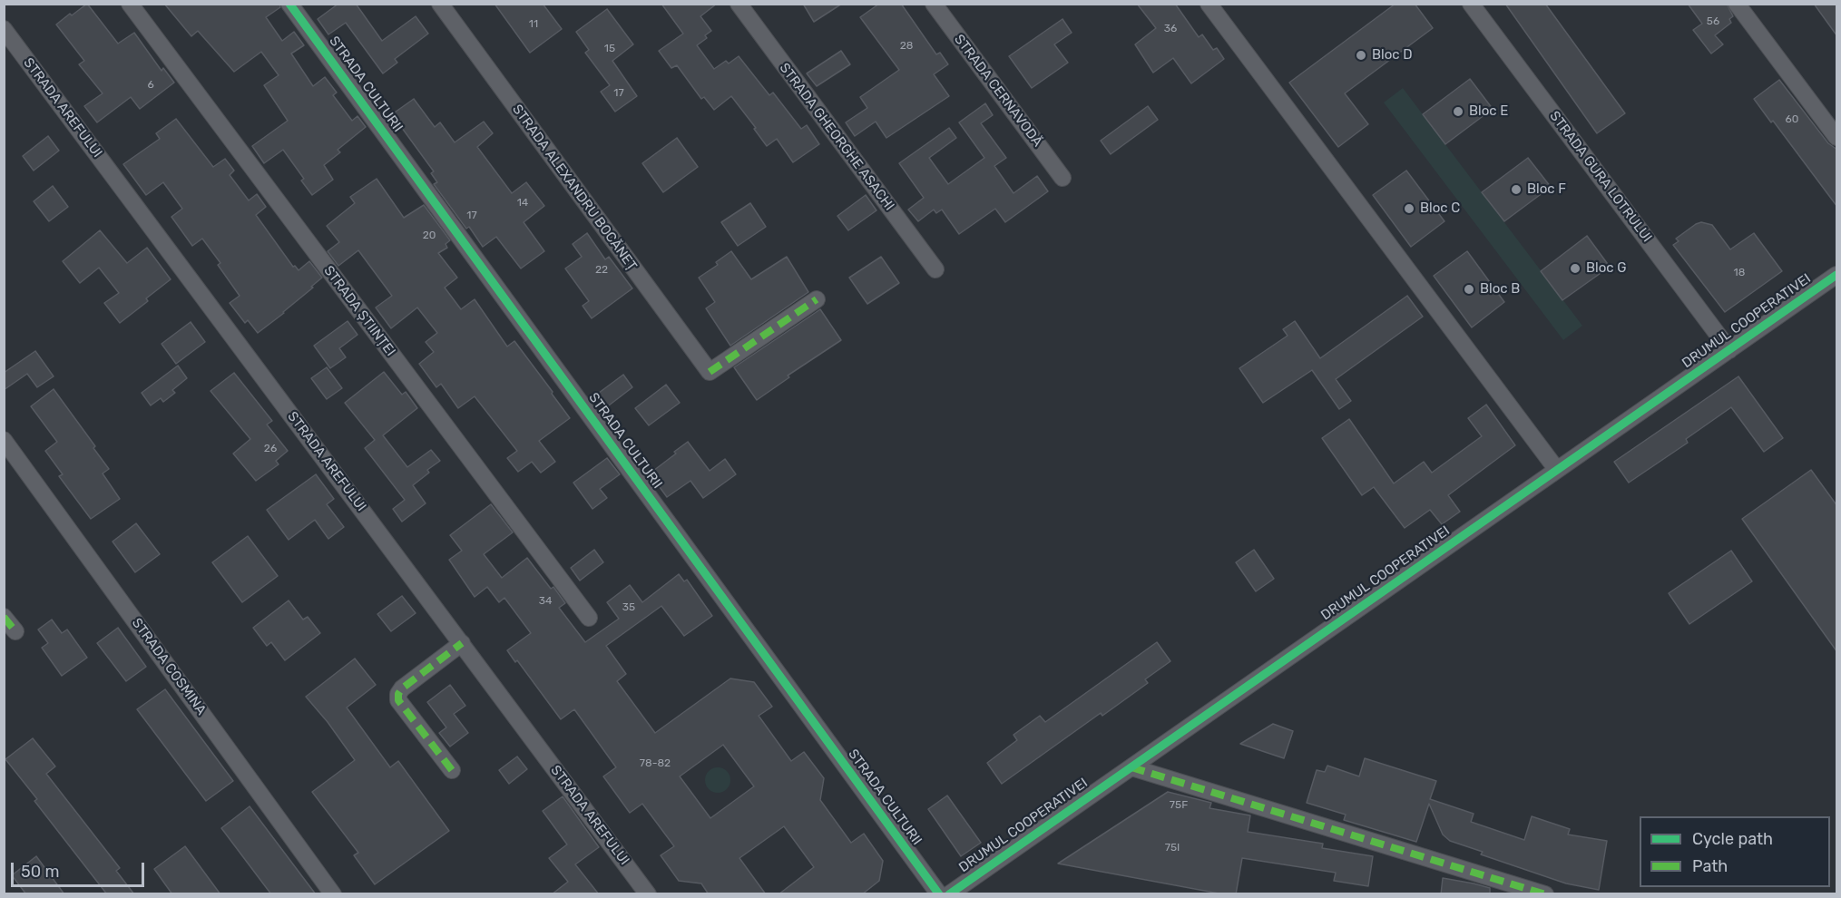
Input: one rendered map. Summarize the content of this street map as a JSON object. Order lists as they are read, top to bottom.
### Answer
{
  "streets": {
    "street": [
      "STRADA CULTURII",
      "STRADA CERNAVODĂ",
      "STRADA AREFULUI",
      "STRADA GHEORGHE ASACHI",
      "STRADA GURA LOTRULUI",
      "STRADA ALEXANDRU BOCĂNEȚ",
      "STRADA ȘTIINȚEI",
      "DRUMUL COOPERATIVEI",
      "STRADA COSMINA"
    ]
  },
  "crossings": [
    ["STRADA GURA LOTRULUI", "DRUMUL COOPERATIVEI"]
  ],
  "places": [
    "Bloc D",
    "Bloc E",
    "Bloc F",
    "Bloc C",
    "Bloc G",
    "Bloc B"
  ],
  "house_numbers": [
    "56",
    "11",
    "36",
    "28",
    "15",
    "6",
    "17",
    "60",
    "14",
    "17",
    "20",
    "22",
    "18",
    "26",
    "34",
    "35",
    "78-82",
    "75F",
    "75I"
  ],
  "legend": ["Cycle path", "Path"],
  "scale_bar": "50 m"
}
